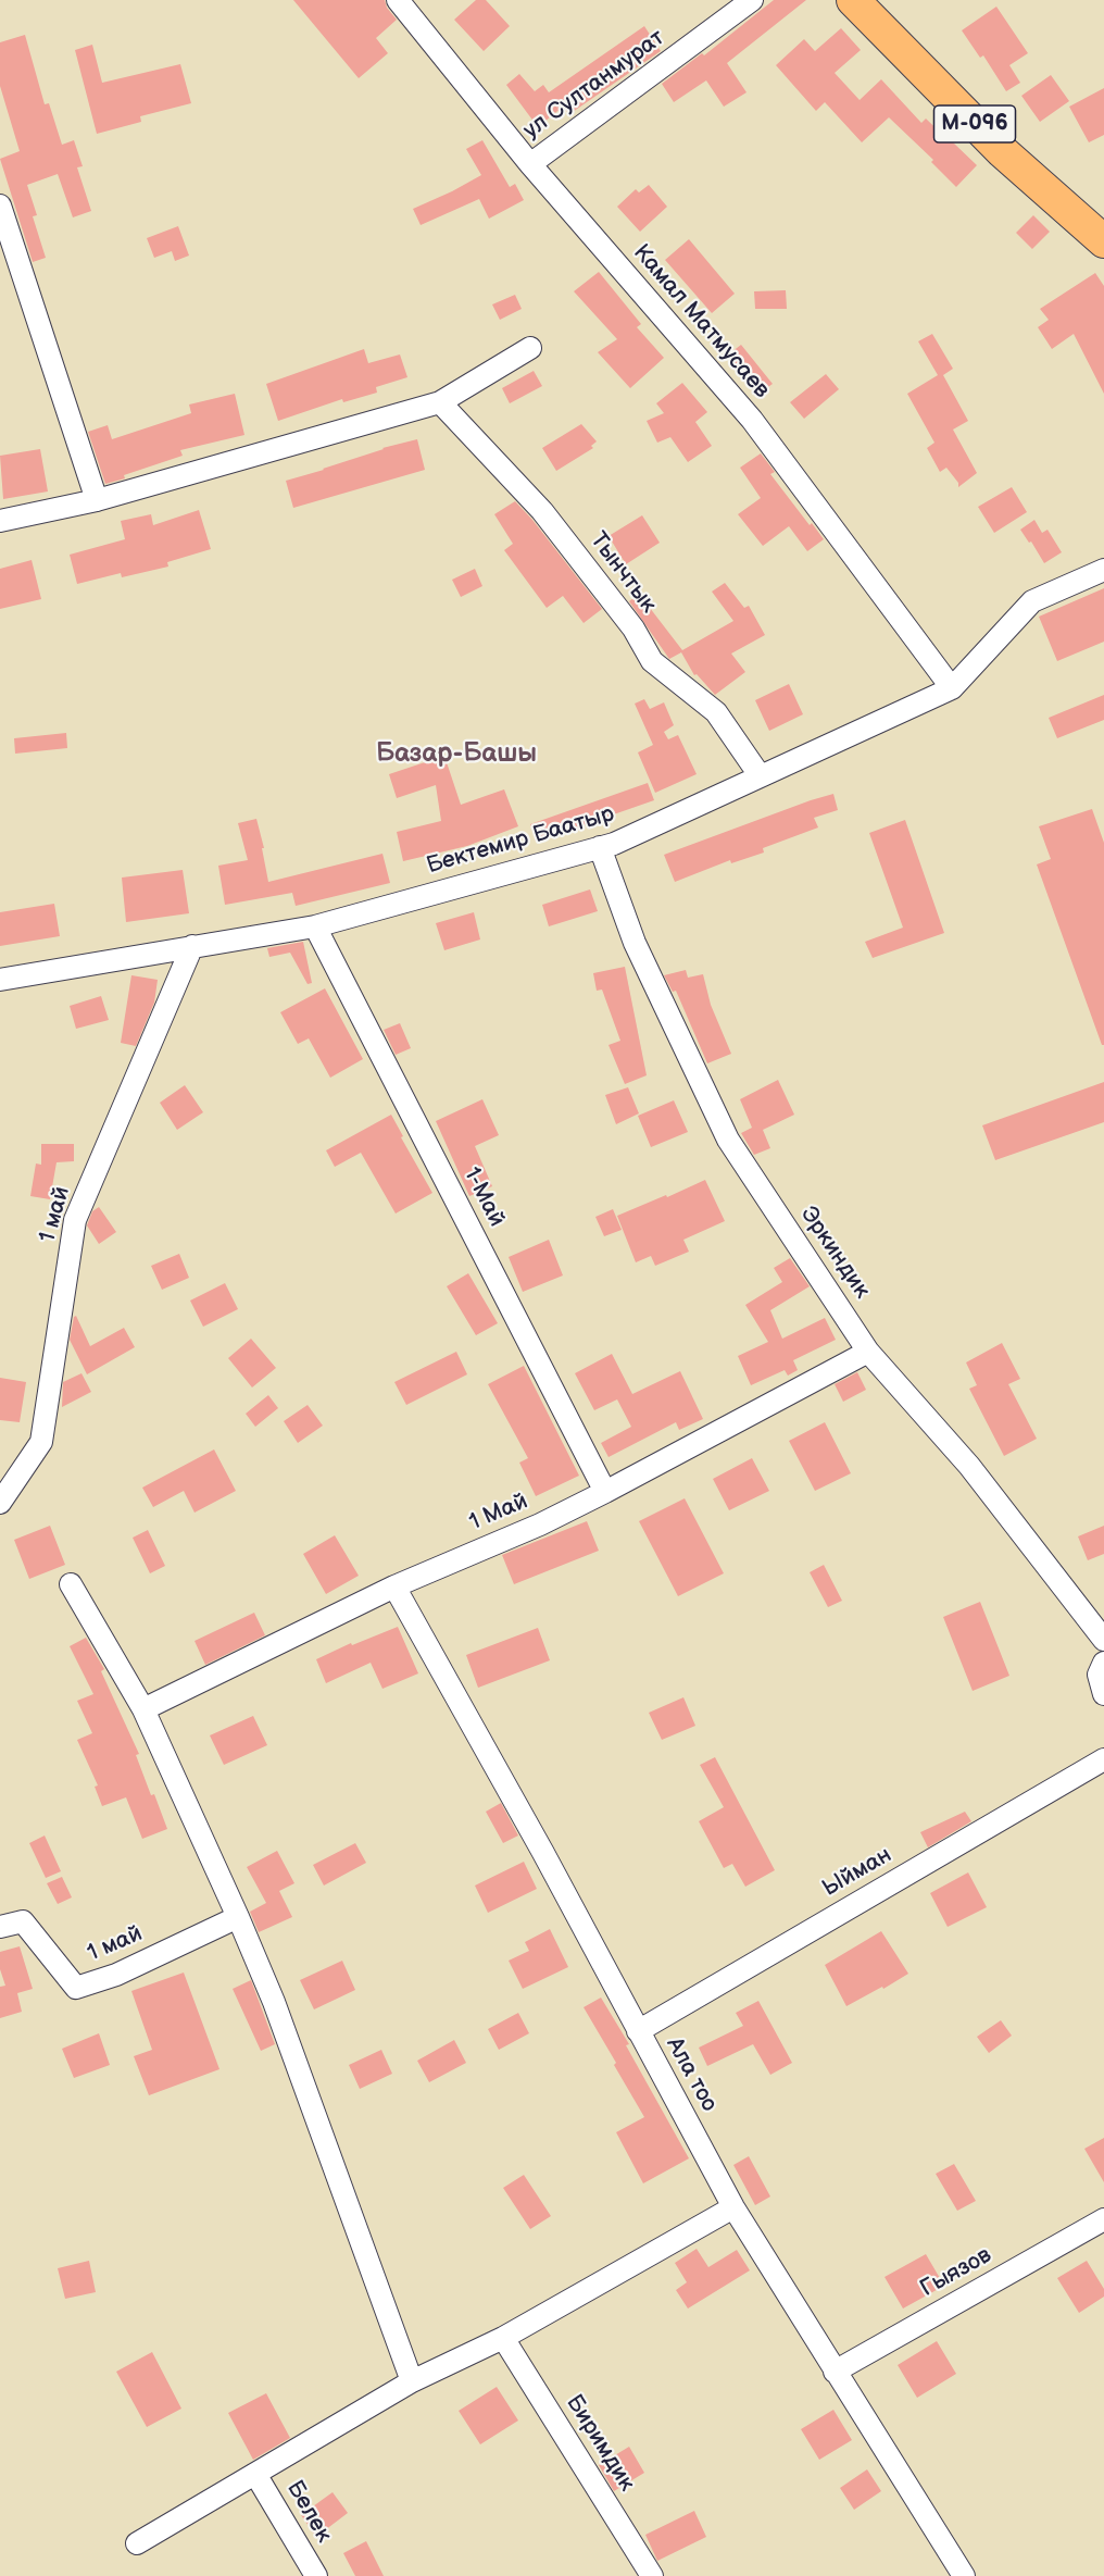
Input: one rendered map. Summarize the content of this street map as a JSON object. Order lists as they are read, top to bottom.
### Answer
{
  "streets": {
    "main road": ["М-096"],
    "street": [
      "ул Султанмурат",
      "Камал Матмусаев",
      "Тынчтык",
      "Бектемир Баатыр",
      "1-Май",
      "1 май",
      "Эркиндик",
      "1 Май",
      "Ыйман",
      "Ала тоо",
      "Гыязов",
      "Биримдик",
      "Белек"
    ]
  },
  "crossings": [
    ["ул Султанмурат", "Камал Матмусаев"],
    ["Камал Матмусаев", "Бектемир Баатыр"],
    ["Тынчтык", "Бектемир Баатыр"],
    ["Бектемир Баатыр", "1-Май"],
    ["Бектемир Баатыр", "1 май"],
    ["Бектемир Баатыр", "Эркиндик"],
    ["1-Май", "1 Май"],
    ["Эркиндик", "1 Май"],
    ["1 Май", "Ала тоо"],
    ["Ыйман", "Ала тоо"],
    ["Ала тоо", "Гыязов"]
  ],
  "districts": ["Базар-Башы"]
}
